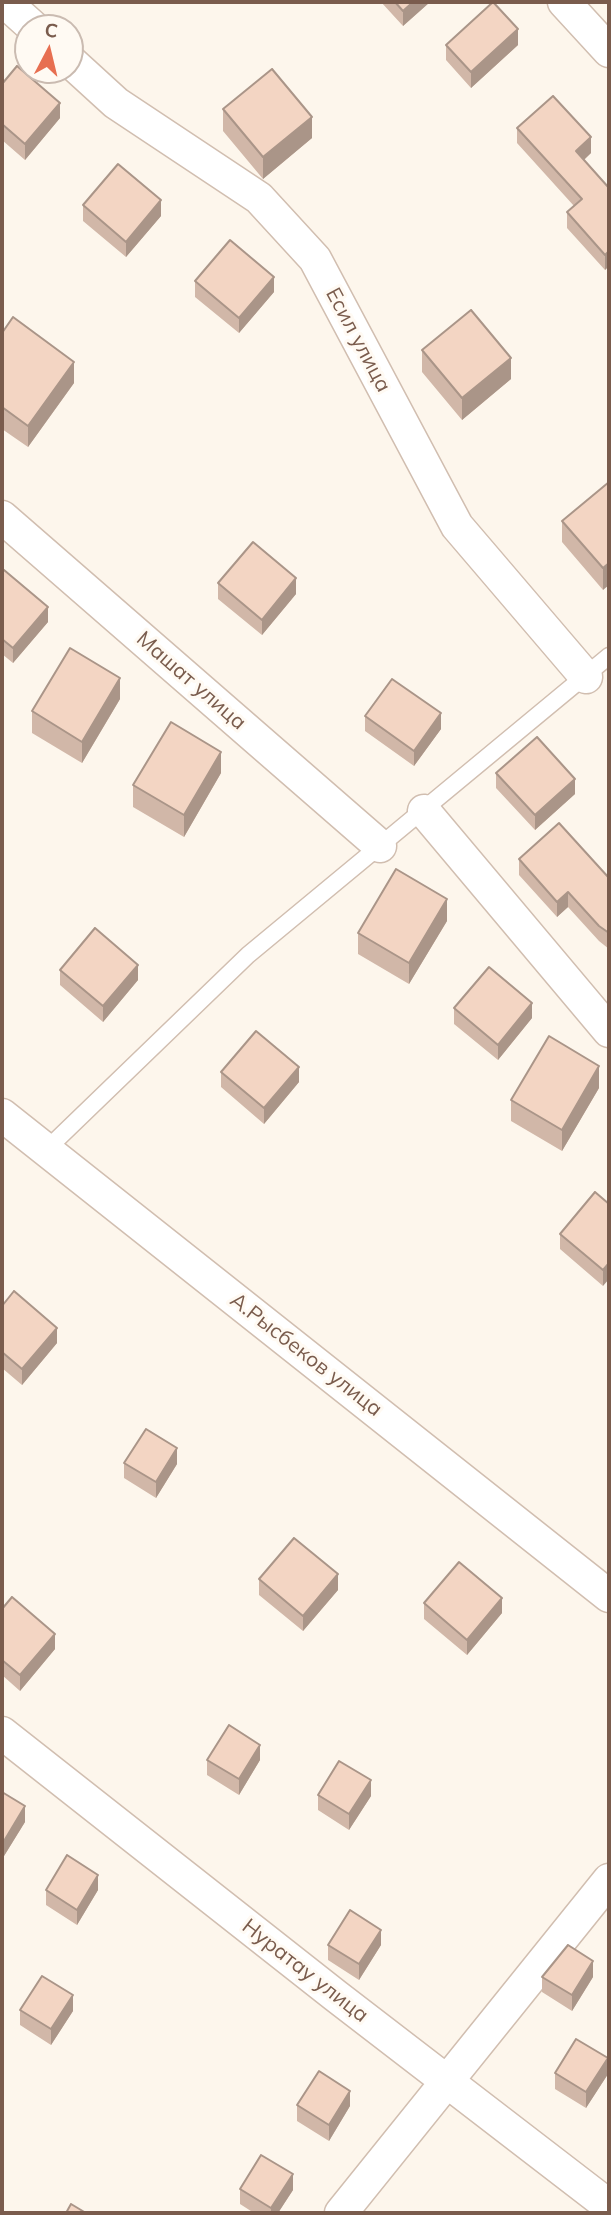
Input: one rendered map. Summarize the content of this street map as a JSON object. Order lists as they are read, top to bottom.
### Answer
{
  "streets": {
    "street": [
      "Есил улица",
      "Машат улица",
      "А.Рысбеков улица",
      "Нуратау улица"
    ]
  },
  "north": "top"
}
